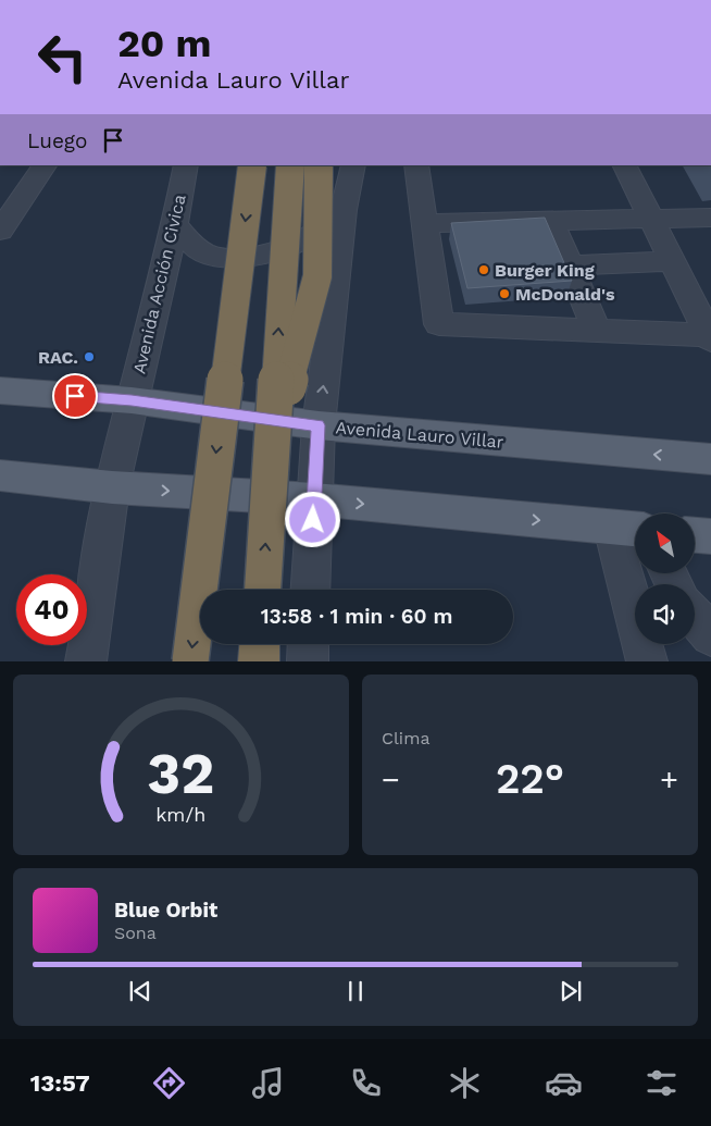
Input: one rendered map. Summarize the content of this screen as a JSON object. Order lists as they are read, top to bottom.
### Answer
{
  "streets": {
    "main road": ["Avenida Lauro Villar"],
    "street": ["Avenida Acción Civica"]
  },
  "crossings": [
    ["Avenida Acción Civica", "Avenida Lauro Villar"]
  ],
  "places": ["Burger King", "McDonald's", "RAC."],
  "north": "top left",
  "page": {
    "turn": ["20 m", "Avenida Lauro Villar"],
    "then": "Luego",
    "limit": "40",
    "trip": "13:58 · 1 min · 60 m",
    "tile": "Clima",
    "heat": ["−", "22°", "+"],
    "song": ["Blue Orbit", "Sona"],
    "tabs": "13:57",
    "gauge": ["32", "km/h"]
  }
}
